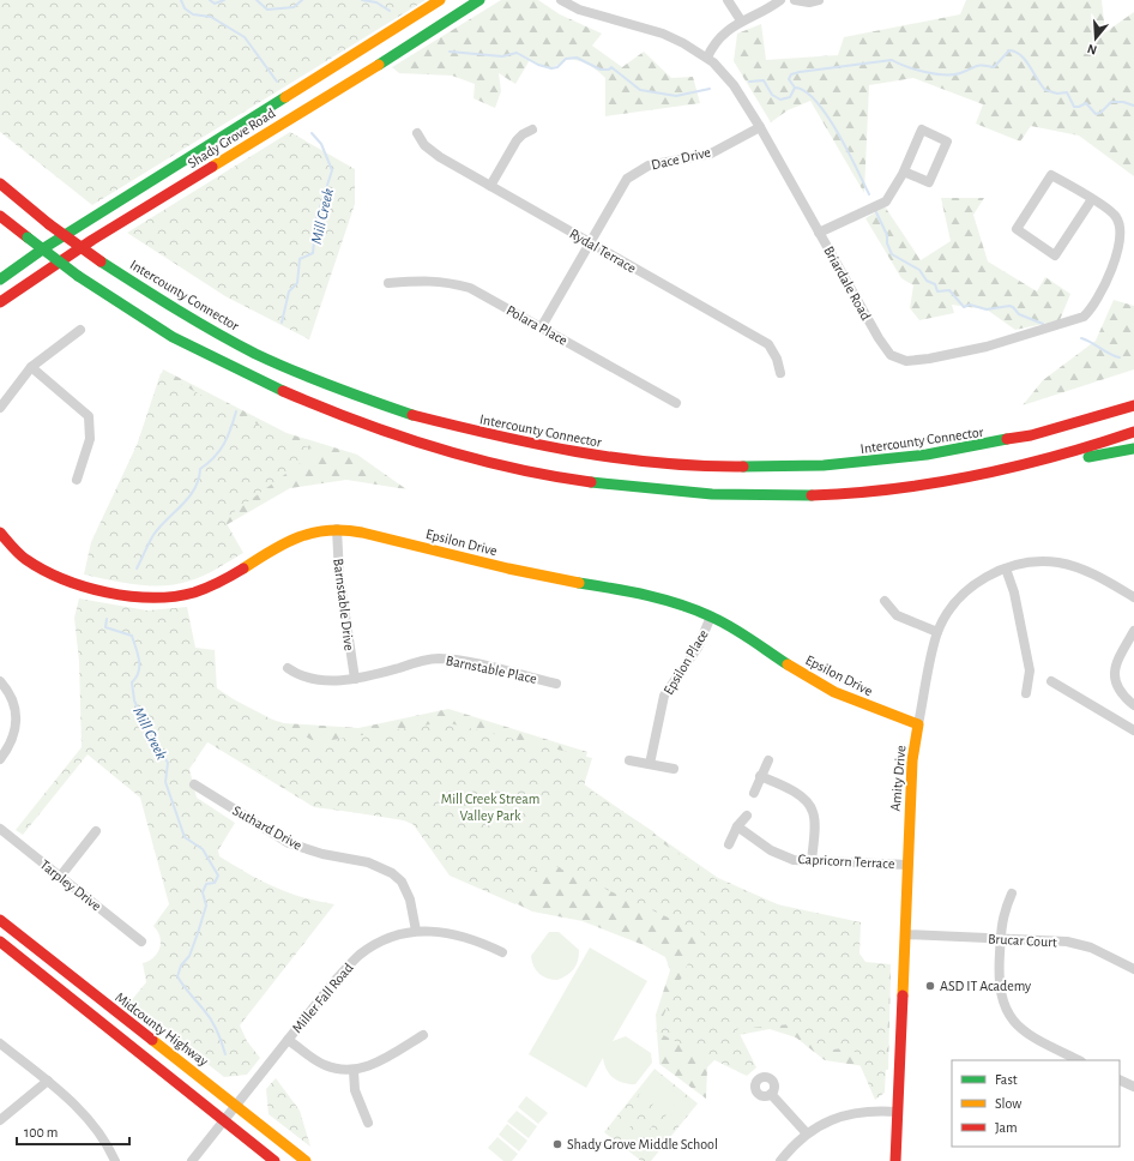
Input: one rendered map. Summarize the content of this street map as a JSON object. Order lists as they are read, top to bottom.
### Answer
{
  "streets": {
    "main road": [
      "Shady Grove Road",
      "Intercounty Connector",
      "Epsilon Drive",
      "Amity Drive",
      "Midcounty Highway"
    ],
    "street": [
      "Dace Drive",
      "Rydal Terrace",
      "Briardale Road",
      "Polara Place",
      "Barnstable Drive",
      "Epsilon Place",
      "Barnstable Place",
      "Suthard Drive",
      "Capricorn Terrace",
      "Tarpley Drive",
      "Brucar Court",
      "Miller Fall Road"
    ]
  },
  "crossings": [
    ["Dace Drive", "Rydal Terrace"],
    ["Dace Drive", "Briardale Road"],
    ["Dace Drive", "Polara Place"],
    ["Epsilon Drive", "Barnstable Drive"],
    ["Epsilon Drive", "Epsilon Place"],
    ["Epsilon Drive", "Amity Drive"],
    ["Barnstable Drive", "Barnstable Place"],
    ["Amity Drive", "Capricorn Terrace"],
    ["Amity Drive", "Brucar Court"],
    ["Suthard Drive", "Miller Fall Road"],
    ["Miller Fall Road", "Midcounty Highway"]
  ],
  "water": ["Mill Creek"],
  "parks": ["Mill Creek Stream Valley Park"],
  "places": ["ASD IT Academy", "Shady Grove Middle School"],
  "legend": ["Fast", "Slow", "Jam"],
  "scale_bar": "100 m",
  "north": "bottom"
}
